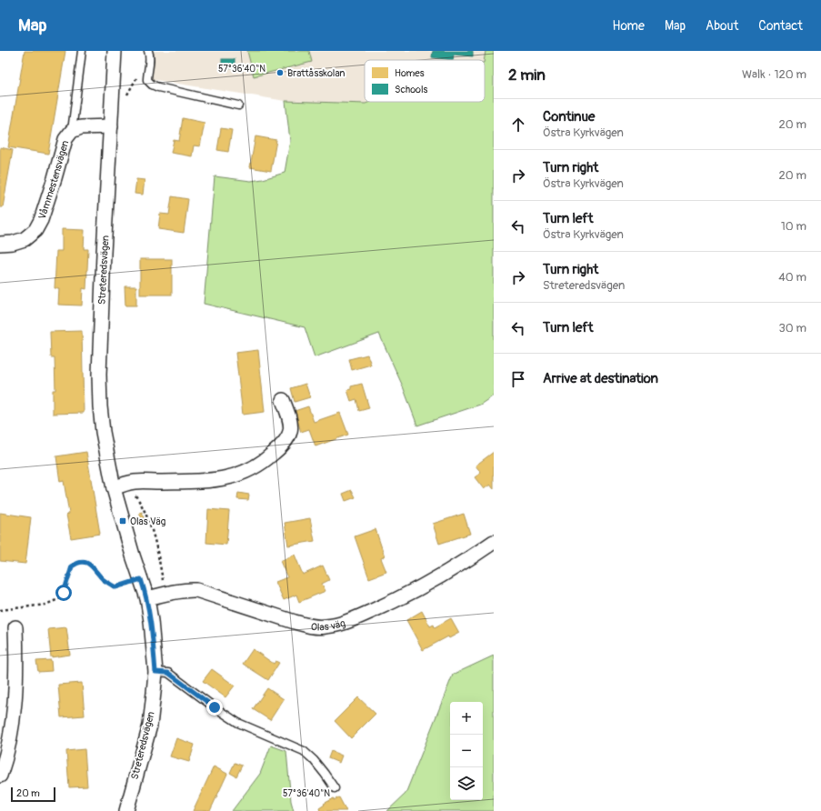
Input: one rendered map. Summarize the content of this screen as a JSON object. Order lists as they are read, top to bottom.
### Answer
{
  "streets": {
    "street": ["Våmmestensvägen", "Streteredsvägen", "Olas väg"]
  },
  "crossings": [
    ["Våmmestensvägen", "Streteredsvägen"],
    ["Streteredsvägen", "Olas väg"]
  ],
  "places": {
    "other": ["Brattåsskolan"],
    "transit": ["Olas Väg"]
  },
  "legend": ["Homes", "Schools"],
  "scale_bar": "20 m",
  "page": {
    "header": "Map",
    "nav": [
      "Home",
      "Map",
      "About",
      "Contact"
    ],
    "heading": ["2 min", "Walk · 120 m"],
    "list": [
      ["Continue", "Östra Kyrkvägen", "20 m"],
      ["Turn right", "Östra Kyrkvägen", "20 m"],
      ["Turn left", "Östra Kyrkvägen", "10 m"],
      ["Turn right", "Streteredsvägen", "40 m"],
      ["Turn left", "30 m"],
      "Arrive at destination"
    ],
    "map_buttons": ["+", "−"],
    "scale": "20 m"
  },
  "coordinates": ["57°36'40\"N"]
}
